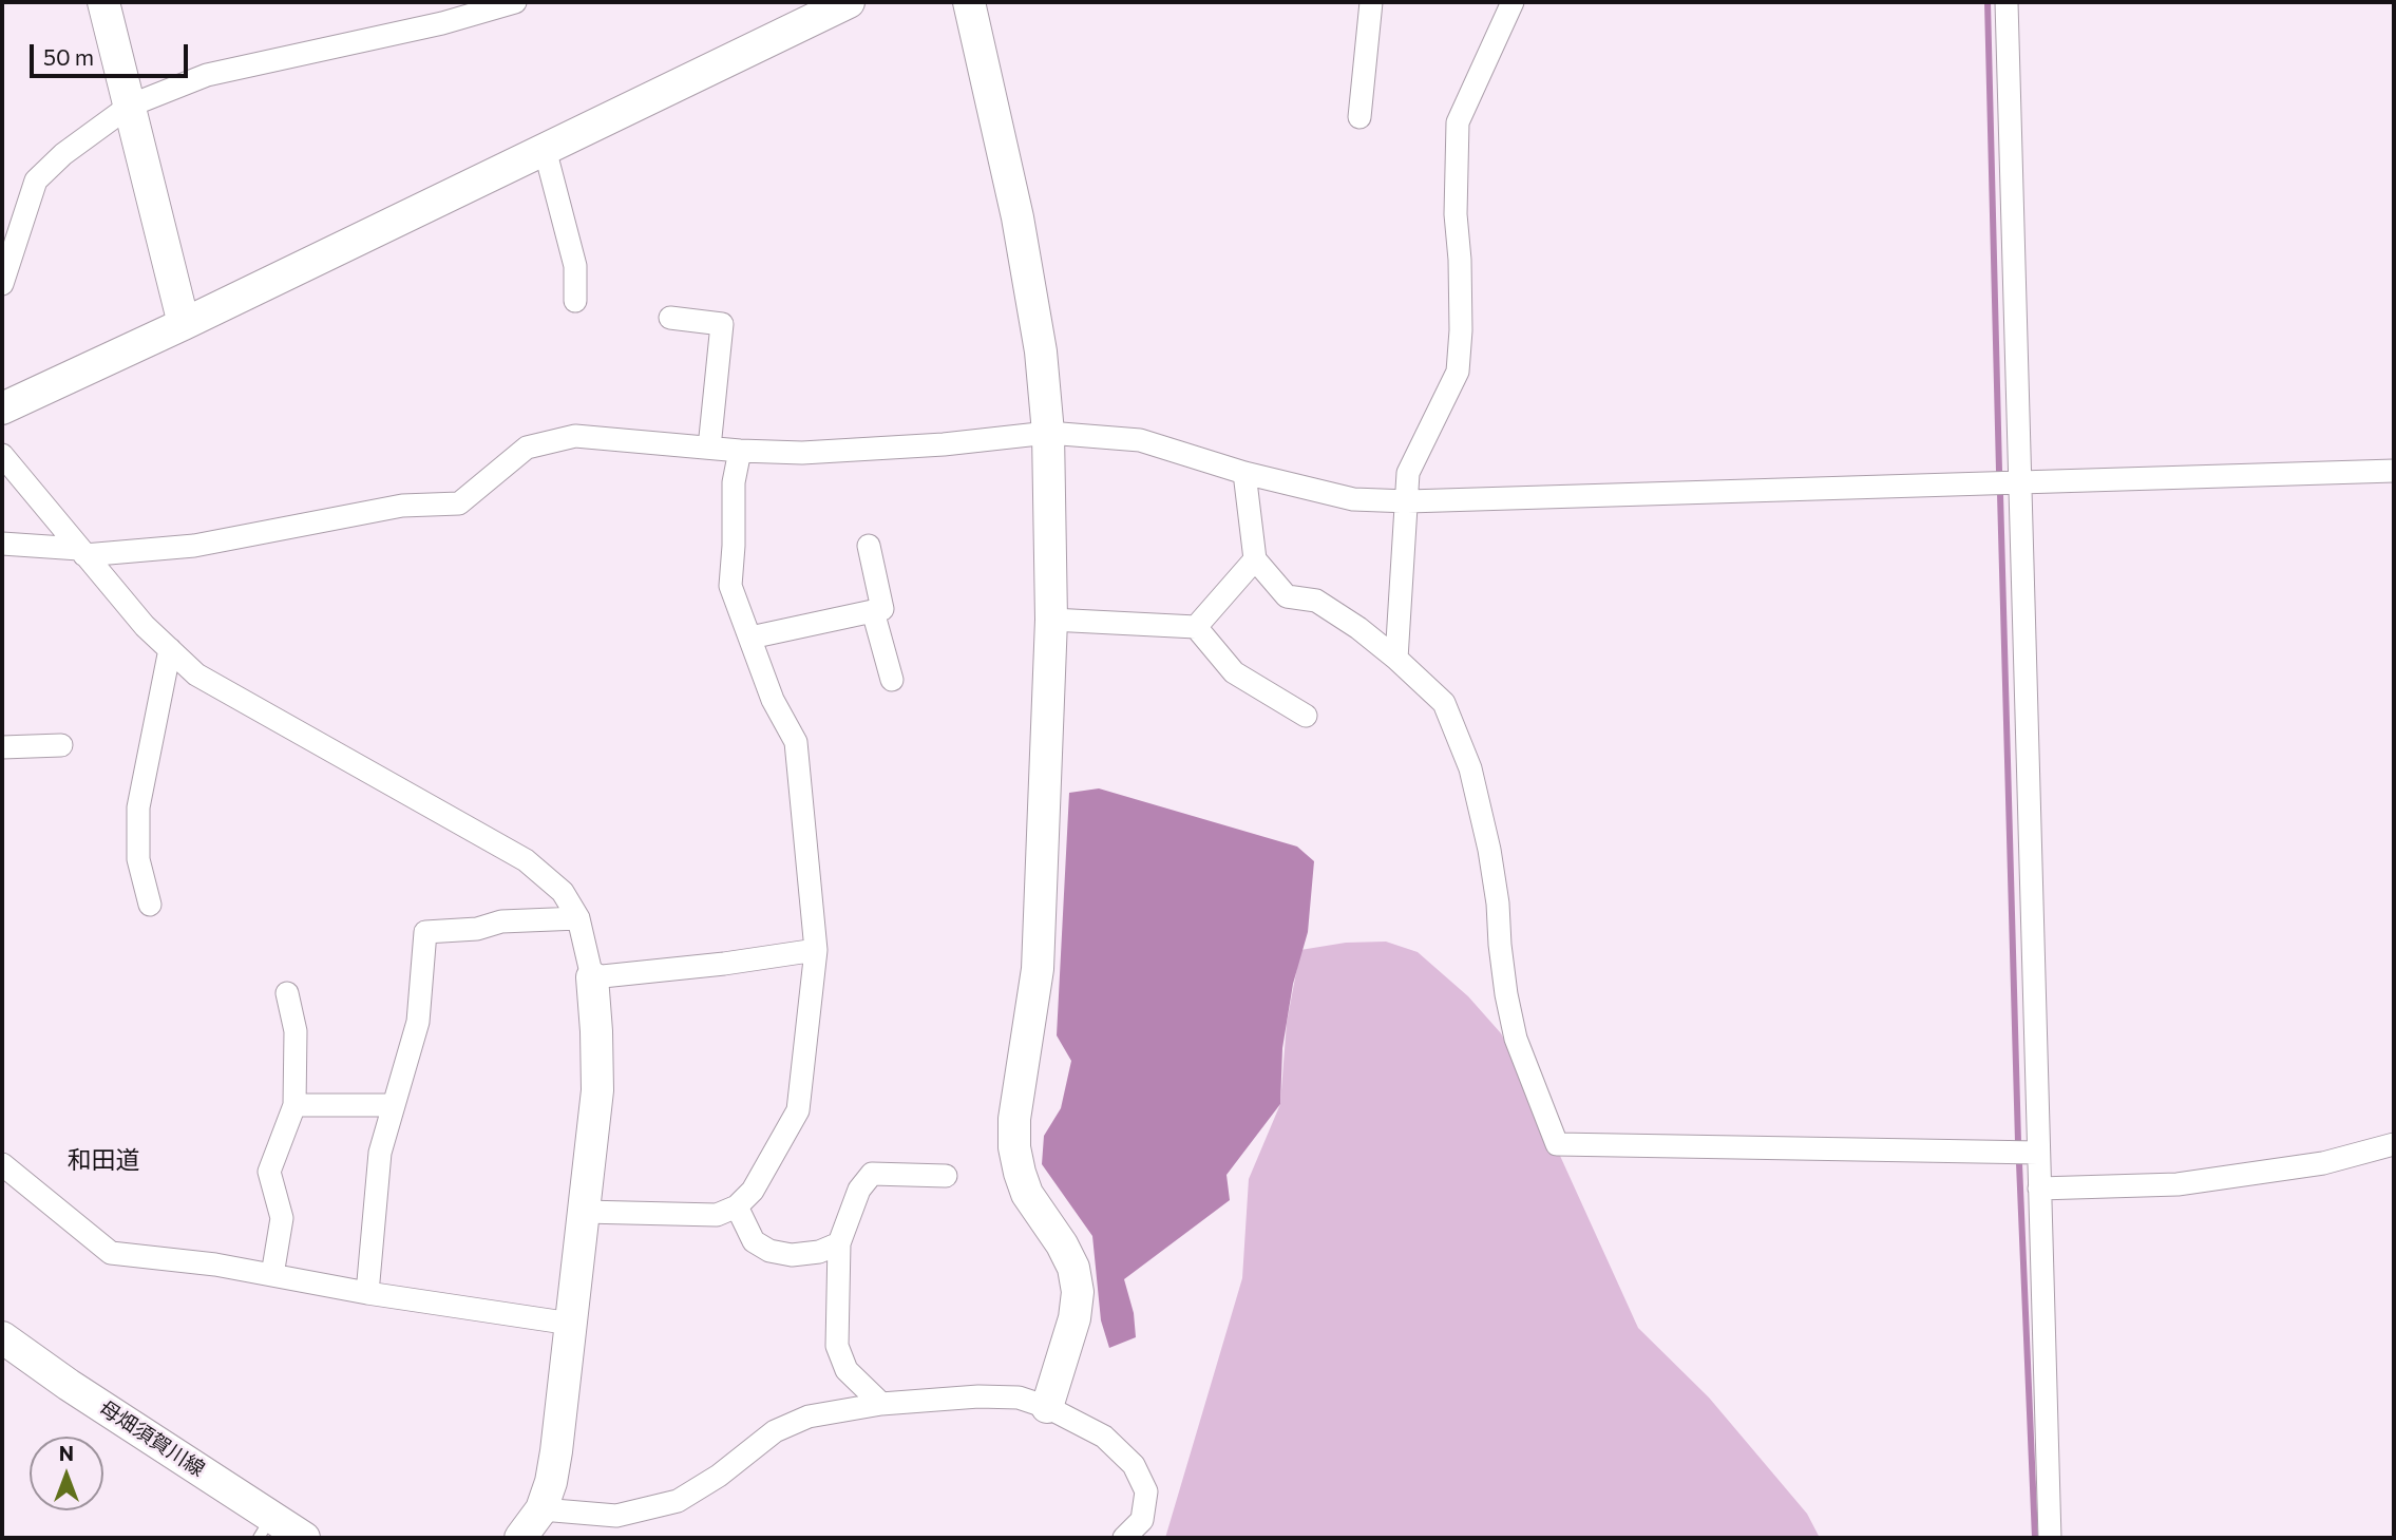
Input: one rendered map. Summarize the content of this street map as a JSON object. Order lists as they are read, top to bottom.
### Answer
{
  "streets": {
    "street": ["母畑須賀川線"]
  },
  "districts": ["和田道"],
  "scale_bar": "50 m",
  "north": "top"
}
